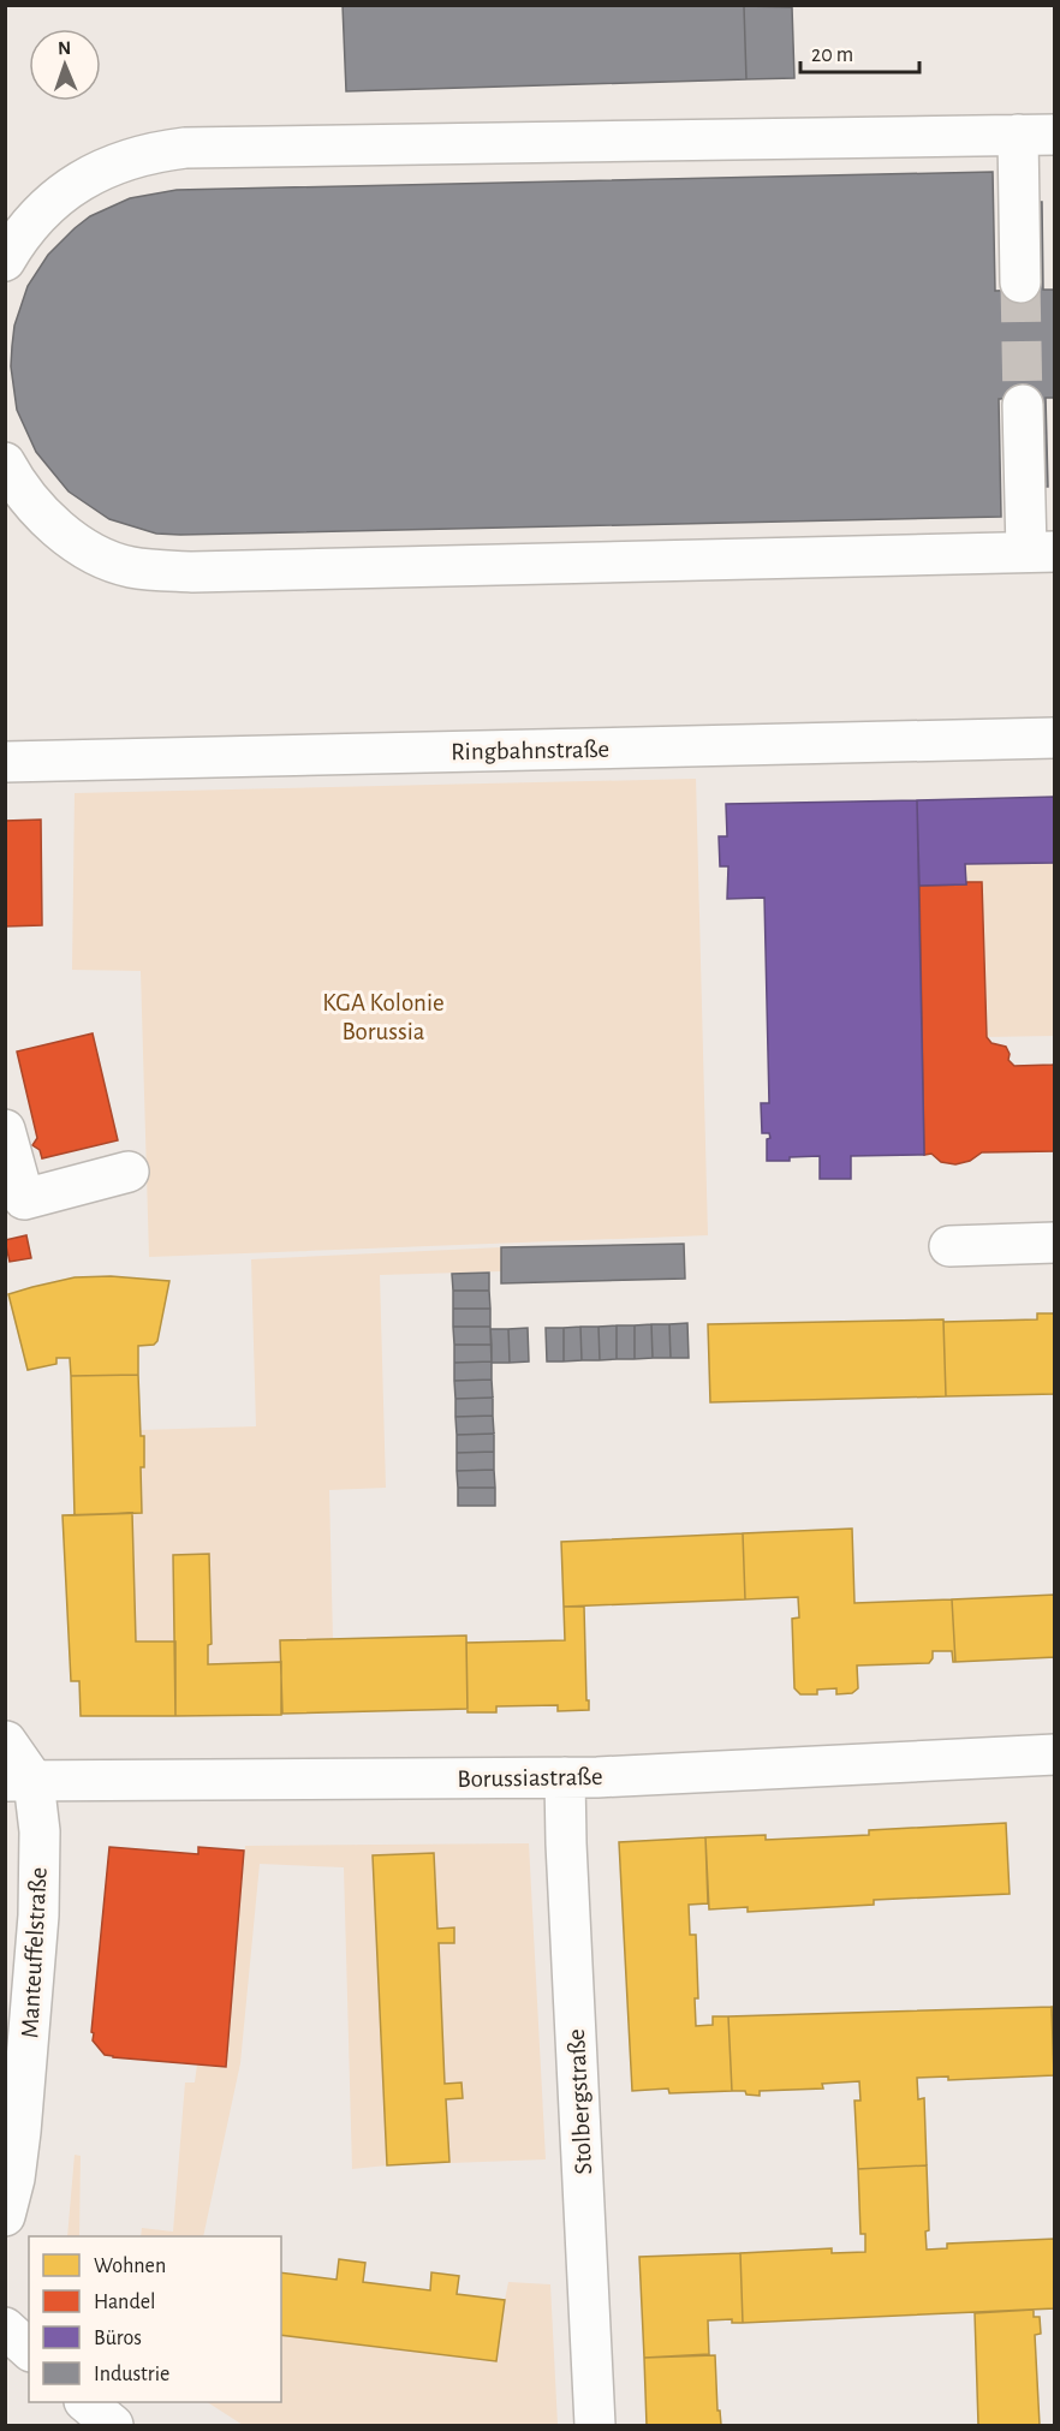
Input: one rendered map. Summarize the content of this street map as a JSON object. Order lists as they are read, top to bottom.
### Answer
{
  "streets": {
    "street": [
      "Ringbahnstraße",
      "Borussiastraße",
      "Manteuffelstraße",
      "Stolbergstraße"
    ]
  },
  "crossings": [
    ["Borussiastraße", "Manteuffelstraße"],
    ["Borussiastraße", "Stolbergstraße"]
  ],
  "parks": ["KGA Kolonie Borussia"],
  "legend": [
    "Wohnen",
    "Handel",
    "Büros",
    "Industrie"
  ],
  "scale_bar": "20 m",
  "north": "top"
}
